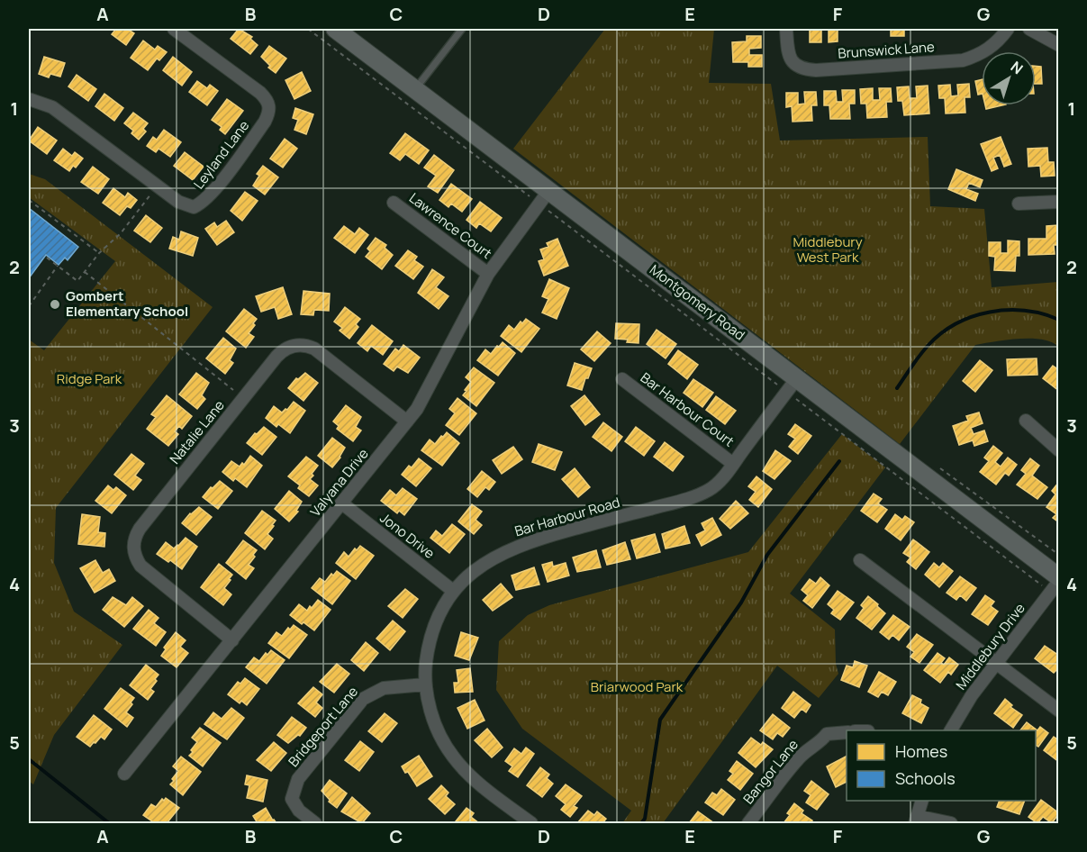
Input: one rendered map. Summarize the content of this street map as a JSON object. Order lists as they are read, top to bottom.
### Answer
{
  "streets": {
    "street": [
      "Brunswick Lane",
      "Leyland Lane",
      "Lawrence Court",
      "Montgomery Road",
      "Bar Harbour Court",
      "Natalie Lane",
      "Valyana Drive",
      "Bar Harbour Road",
      "Jono Drive",
      "Middlebury Drive",
      "Bridgeport Lane",
      "Bangor Lane"
    ]
  },
  "crossings": [
    ["Lawrence Court", "Valyana Drive"],
    ["Montgomery Road", "Valyana Drive"],
    ["Montgomery Road", "Bar Harbour Road"],
    ["Montgomery Road", "Middlebury Drive"],
    ["Bar Harbour Court", "Bar Harbour Road"],
    ["Natalie Lane", "Valyana Drive"],
    ["Valyana Drive", "Jono Drive"],
    ["Bar Harbour Road", "Jono Drive"],
    ["Bar Harbour Road", "Bridgeport Lane"]
  ],
  "parks": ["Middlebury West Park", "Ridge Park", "Briarwood Park"],
  "places": ["Gombert Elementary School"],
  "legend": ["Homes", "Schools"],
  "north": "top right",
  "grid": {
    "columns": [
      "A",
      "B",
      "C",
      "D",
      "E",
      "F",
      "G"
    ],
    "rows": [
      "1",
      "2",
      "3",
      "4",
      "5"
    ]
  }
}
